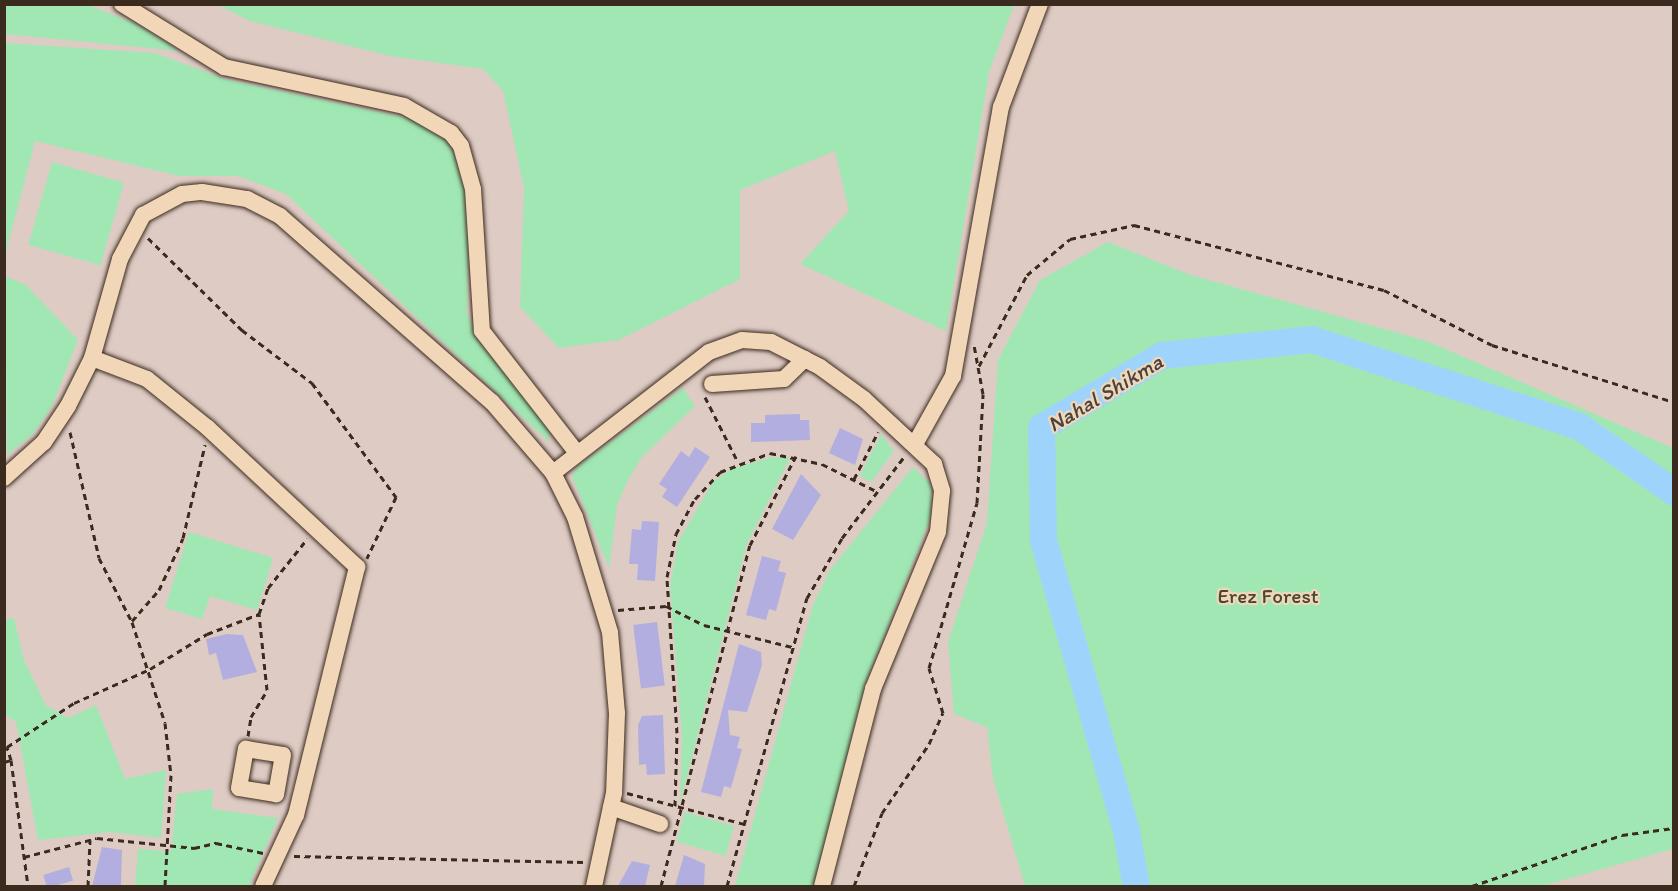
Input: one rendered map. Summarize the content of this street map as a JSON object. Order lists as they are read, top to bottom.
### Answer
{
  "water": ["Nahal Shikma"],
  "parks": ["Erez Forest"]
}
